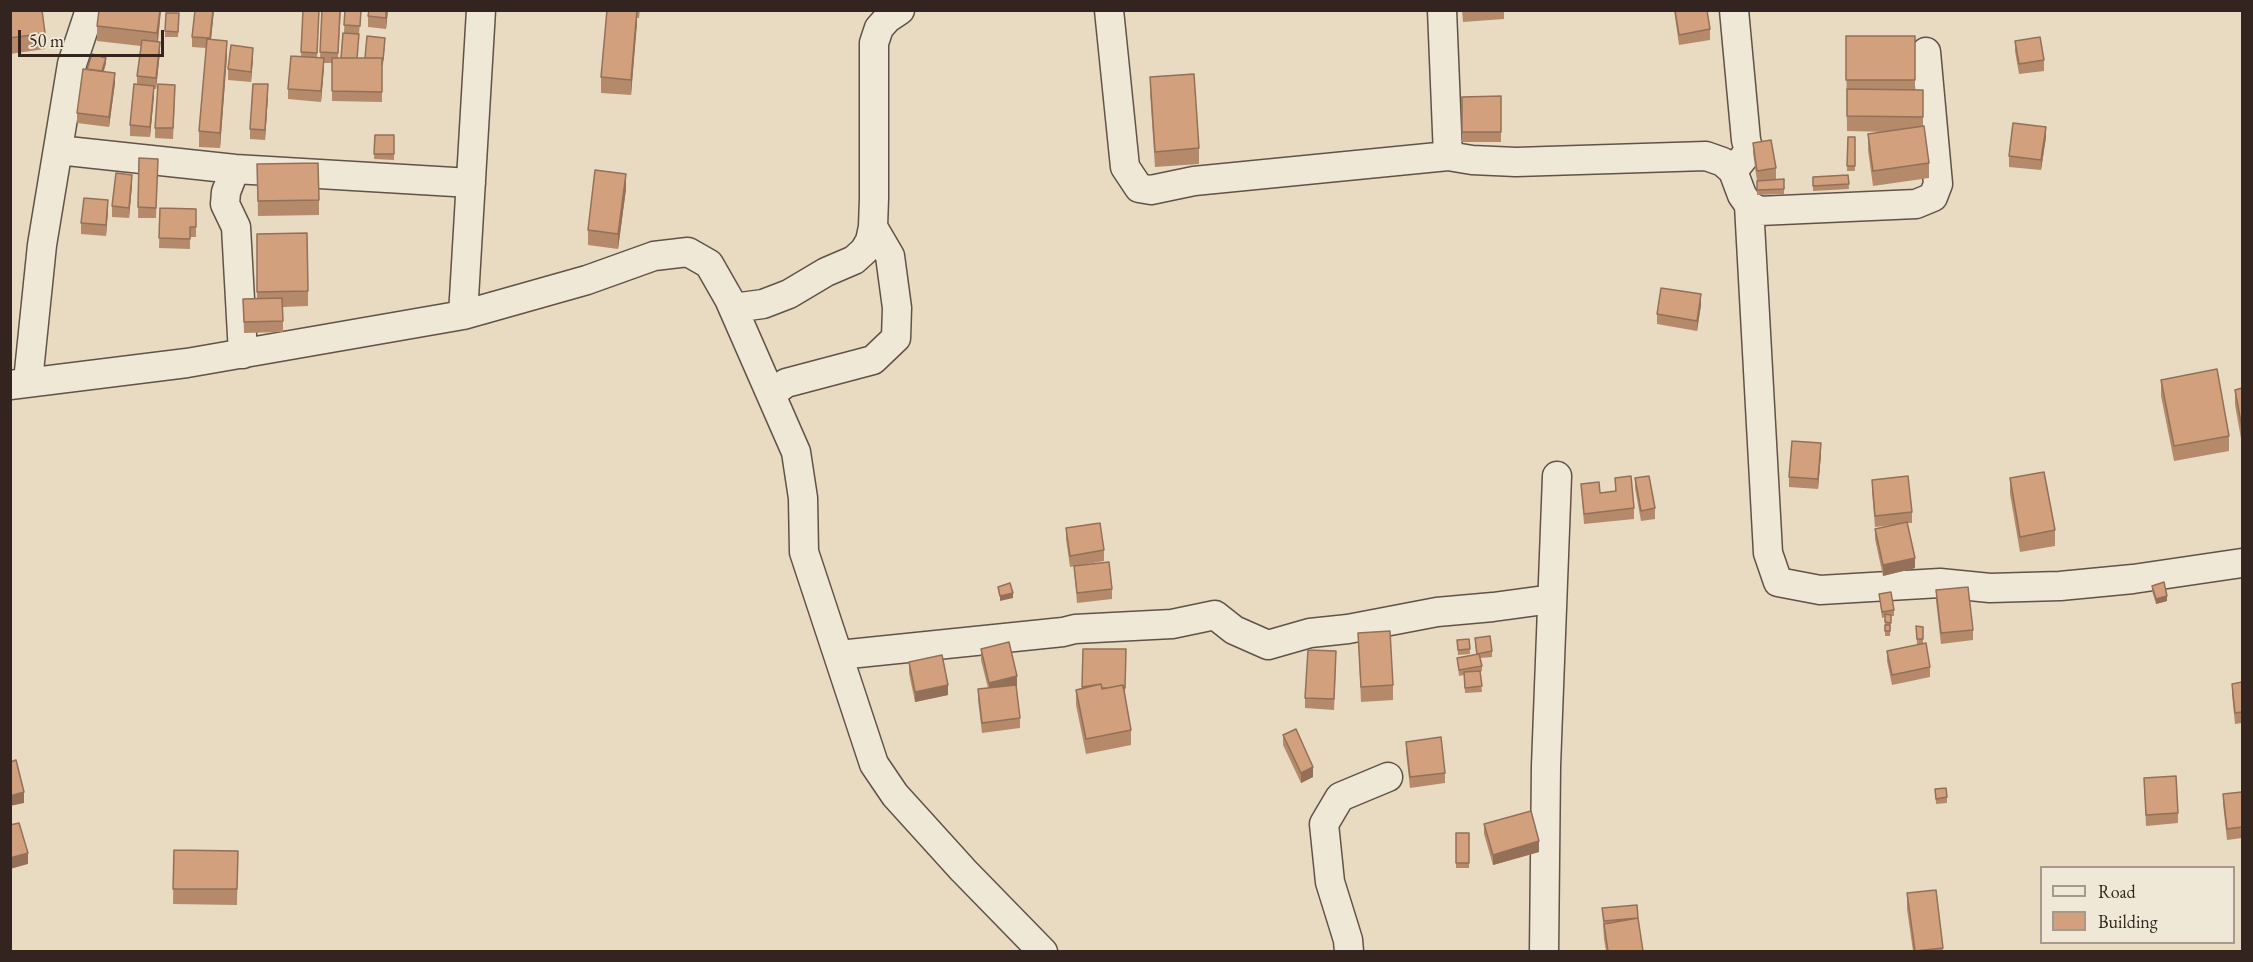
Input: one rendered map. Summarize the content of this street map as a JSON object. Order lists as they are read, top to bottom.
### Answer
{
  "legend": ["Road", "Building"],
  "scale_bar": "50 m"
}
